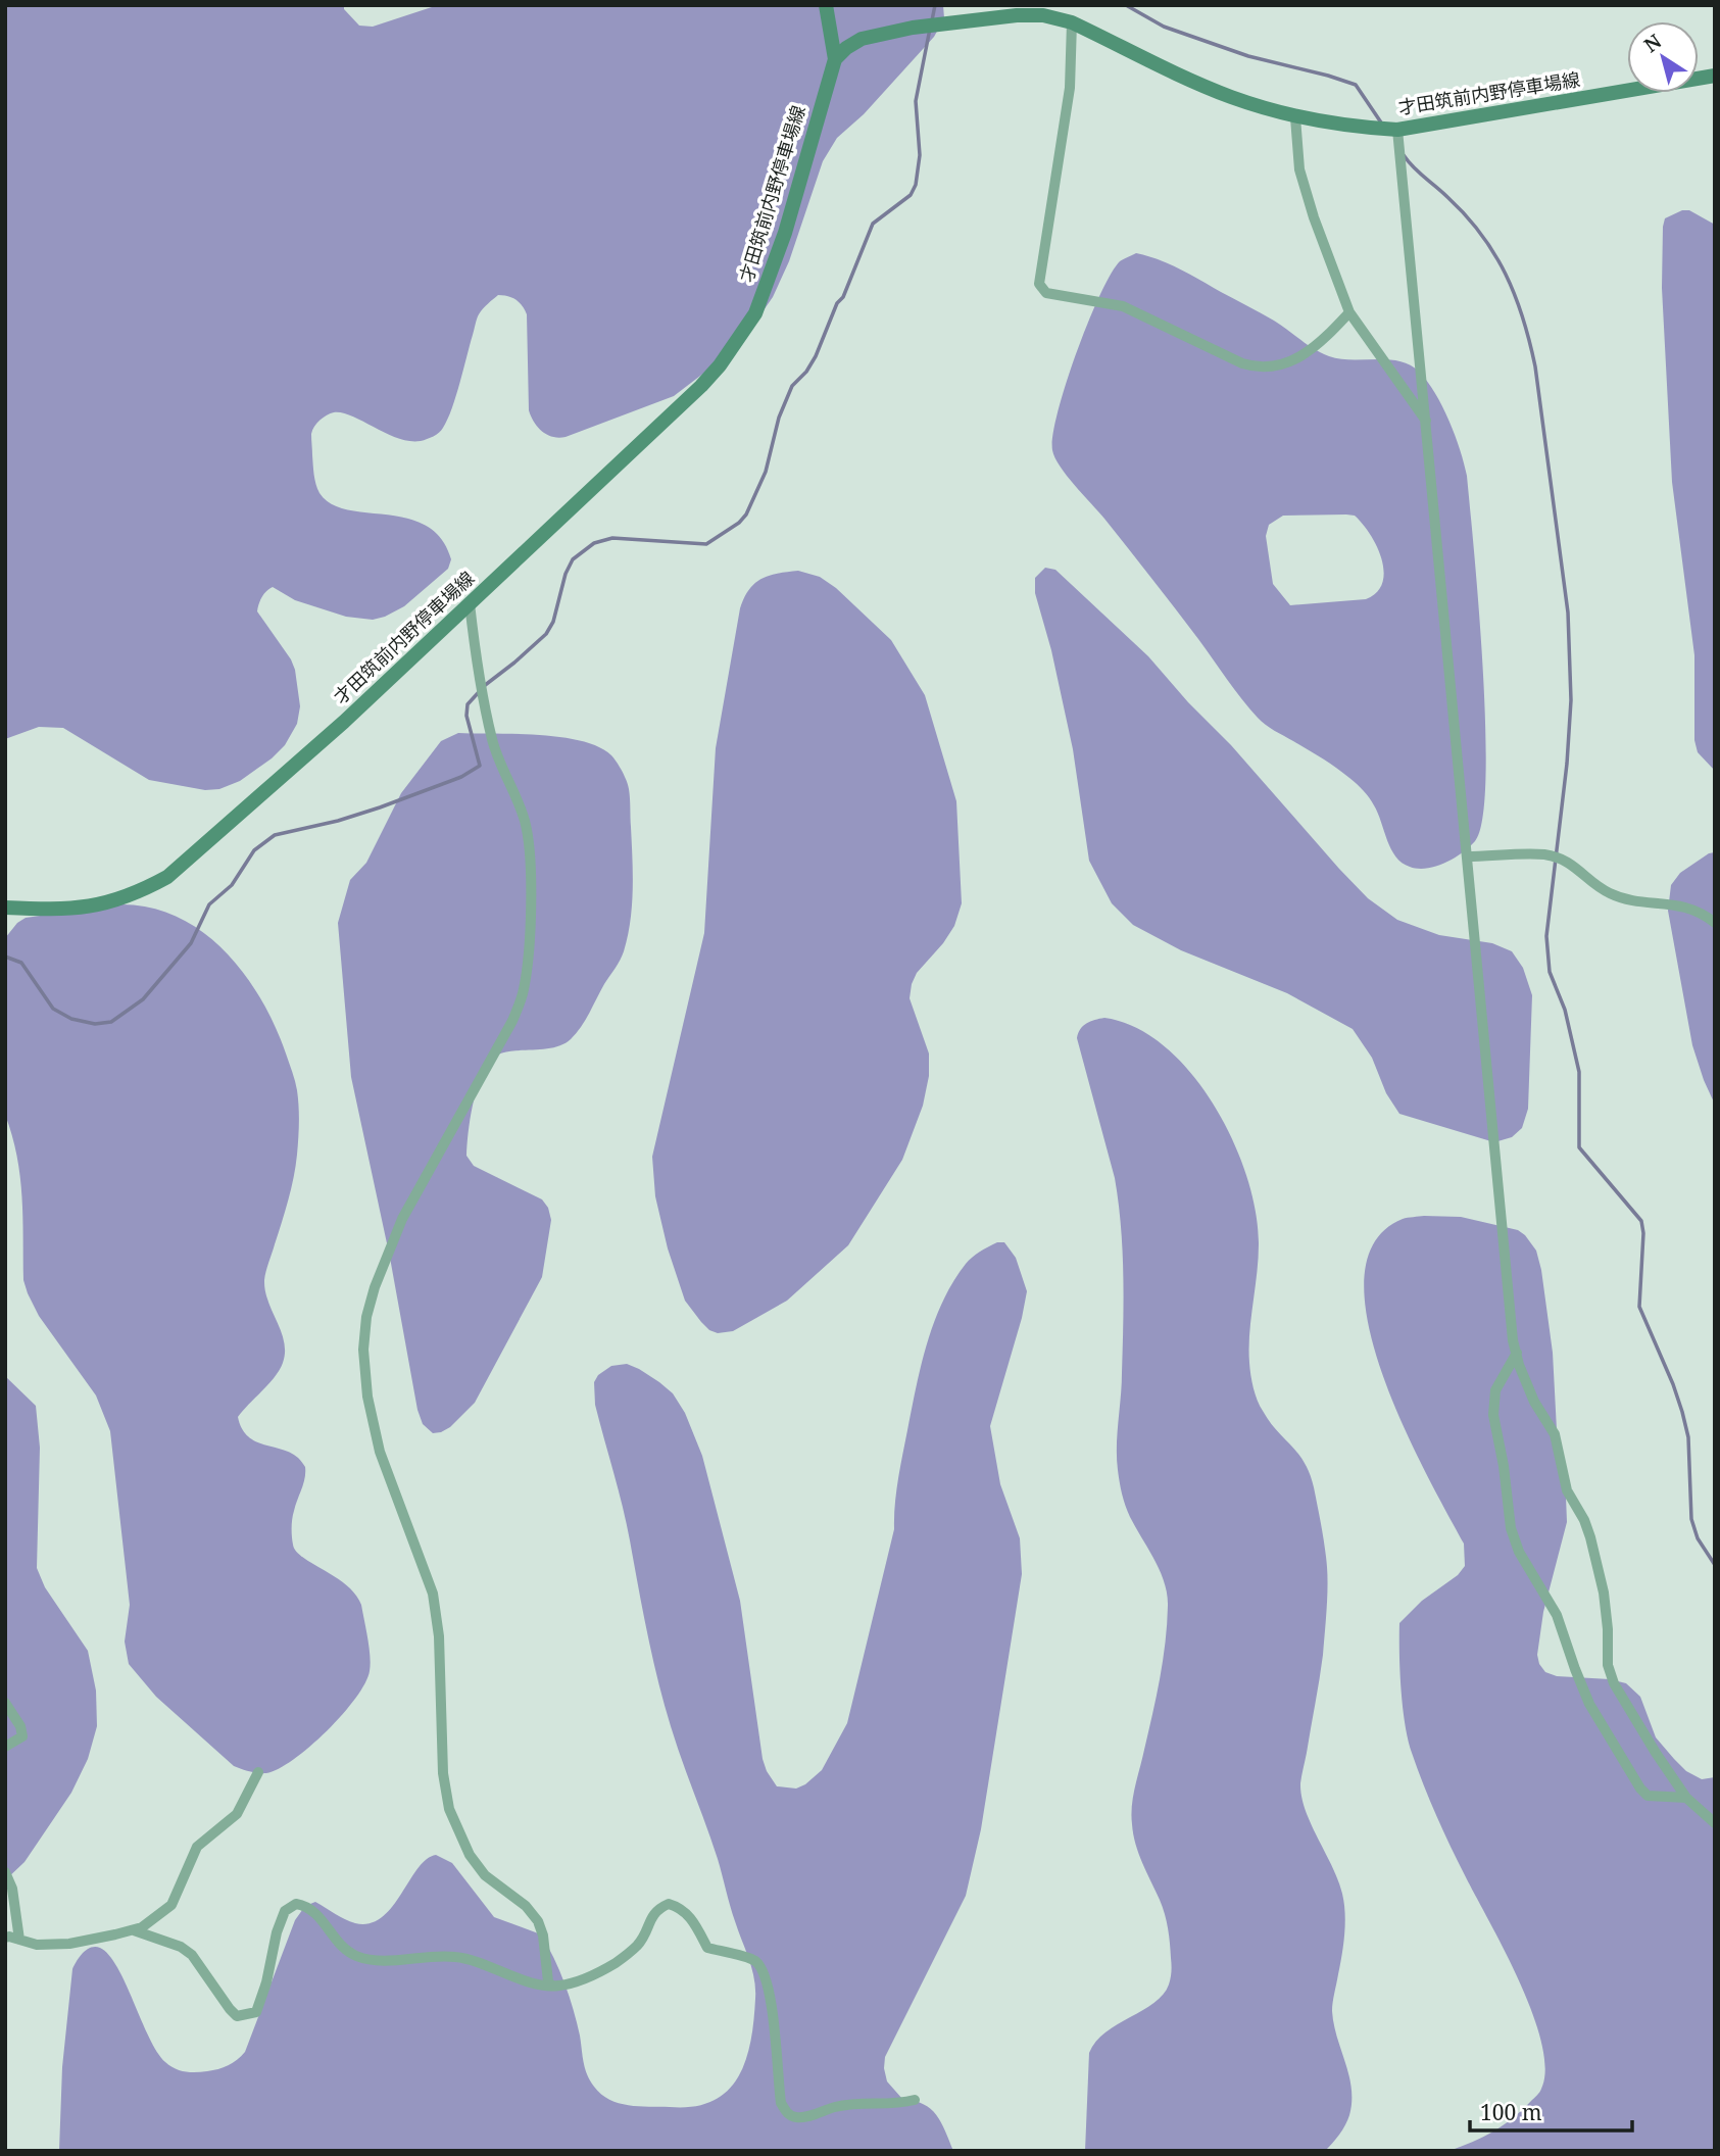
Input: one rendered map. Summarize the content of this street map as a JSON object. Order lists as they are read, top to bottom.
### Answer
{
  "streets": {
    "main road": ["才田筑前内野停車場線"]
  },
  "scale_bar": "100 m",
  "north": "top left"
}
